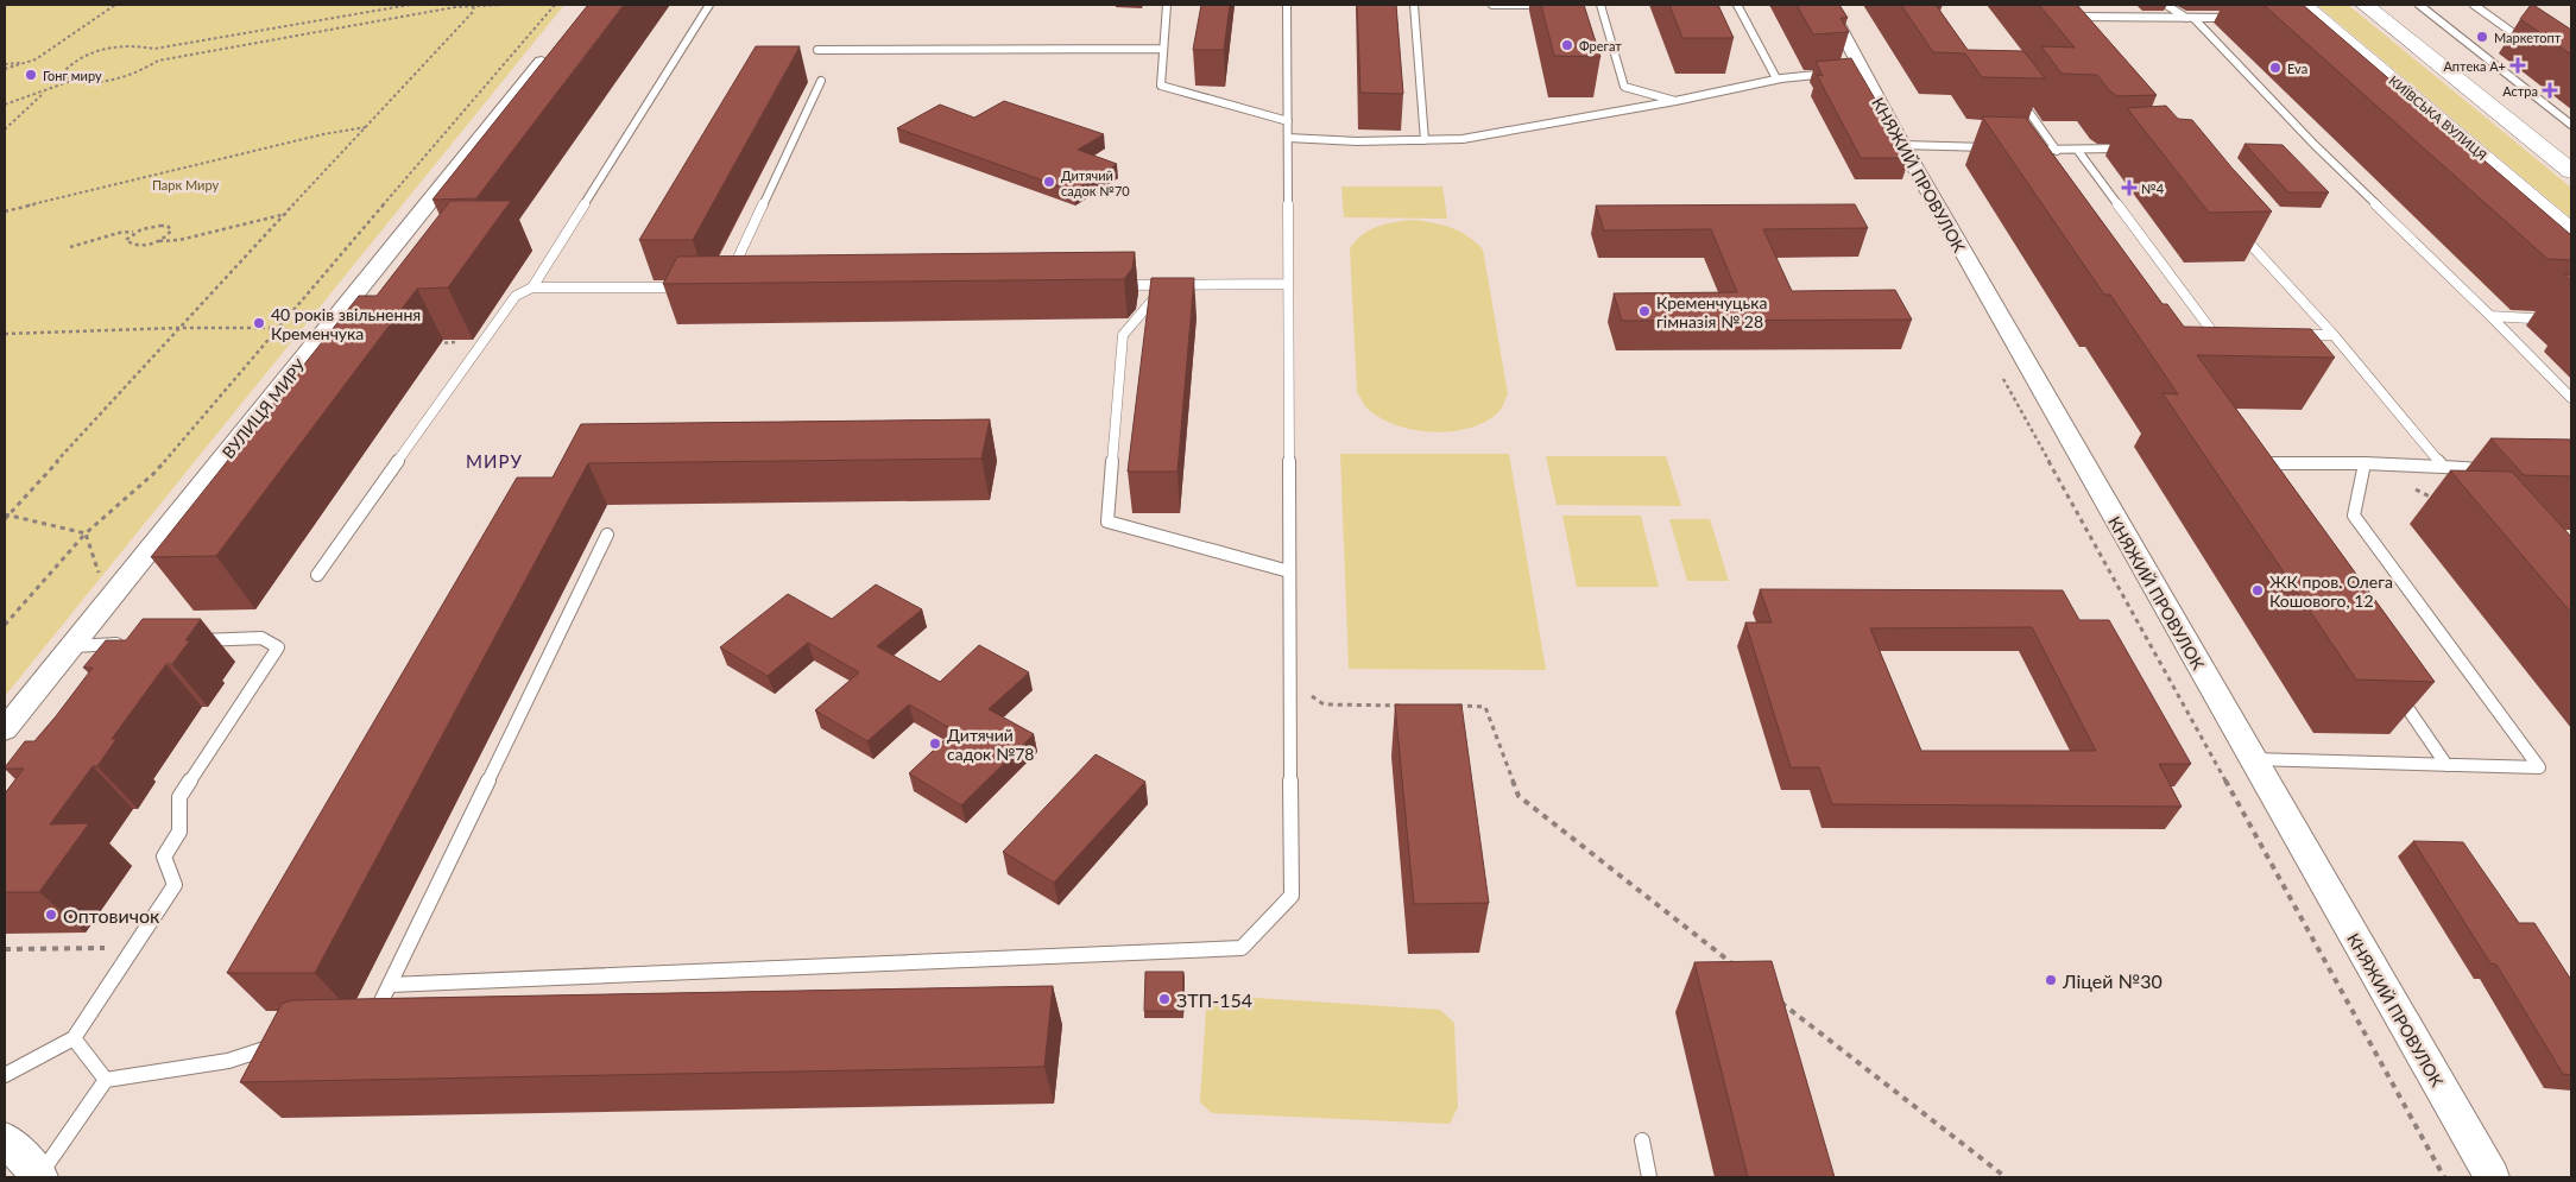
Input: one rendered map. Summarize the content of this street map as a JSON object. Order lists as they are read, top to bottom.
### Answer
{
  "streets": {
    "main road": ["КИЇВСЬКА ВУЛИЦЯ"],
    "street": ["КНЯЖИЙ ПРОВУЛОК", "ВУЛИЦЯ МИРУ"]
  },
  "districts": ["МИРУ"],
  "parks": ["Парк Миру"],
  "places": {
    "other": [
      "Маркетопт",
      "Фрегат",
      "Eva",
      "Гонг миру",
      "Дитячий садок №70",
      "Кременчуцька гімназія № 28",
      "40 рокiв звiльнення Кременчука",
      "ЖК пров. Олега Кошового, 12",
      "Дитячий садок №78",
      "Оптовичок",
      "Ліцей №30",
      "ЗТП-154"
    ],
    "health": ["Аптека А+", "Астра", "№4"]
  }
}
